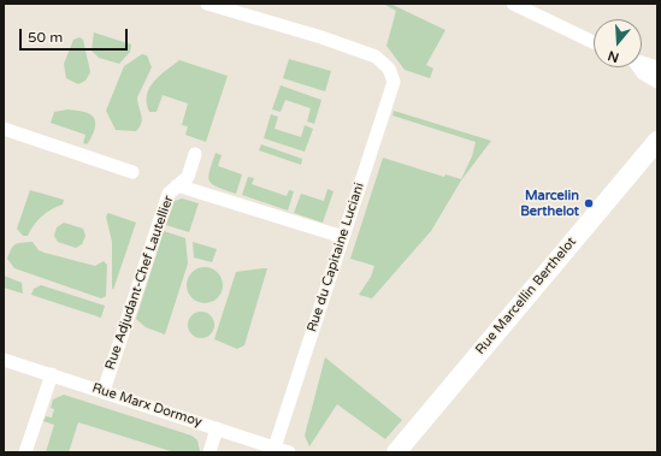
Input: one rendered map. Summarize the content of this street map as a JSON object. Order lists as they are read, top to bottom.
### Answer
{
  "streets": {
    "main road": ["Rue Marcellin Berthelot"],
    "street": ["Rue du Capitaine Luciani", "Rue Adjudant-Chef Lautellier", "Rue Marx Dormoy"]
  },
  "crossings": [
    ["Rue du Capitaine Luciani", "Rue Marx Dormoy"],
    ["Rue Adjudant-Chef Lautellier", "Rue Marx Dormoy"]
  ],
  "places": ["Marcelin Berthelot"],
  "scale_bar": "50 m",
  "north": "bottom"
}
